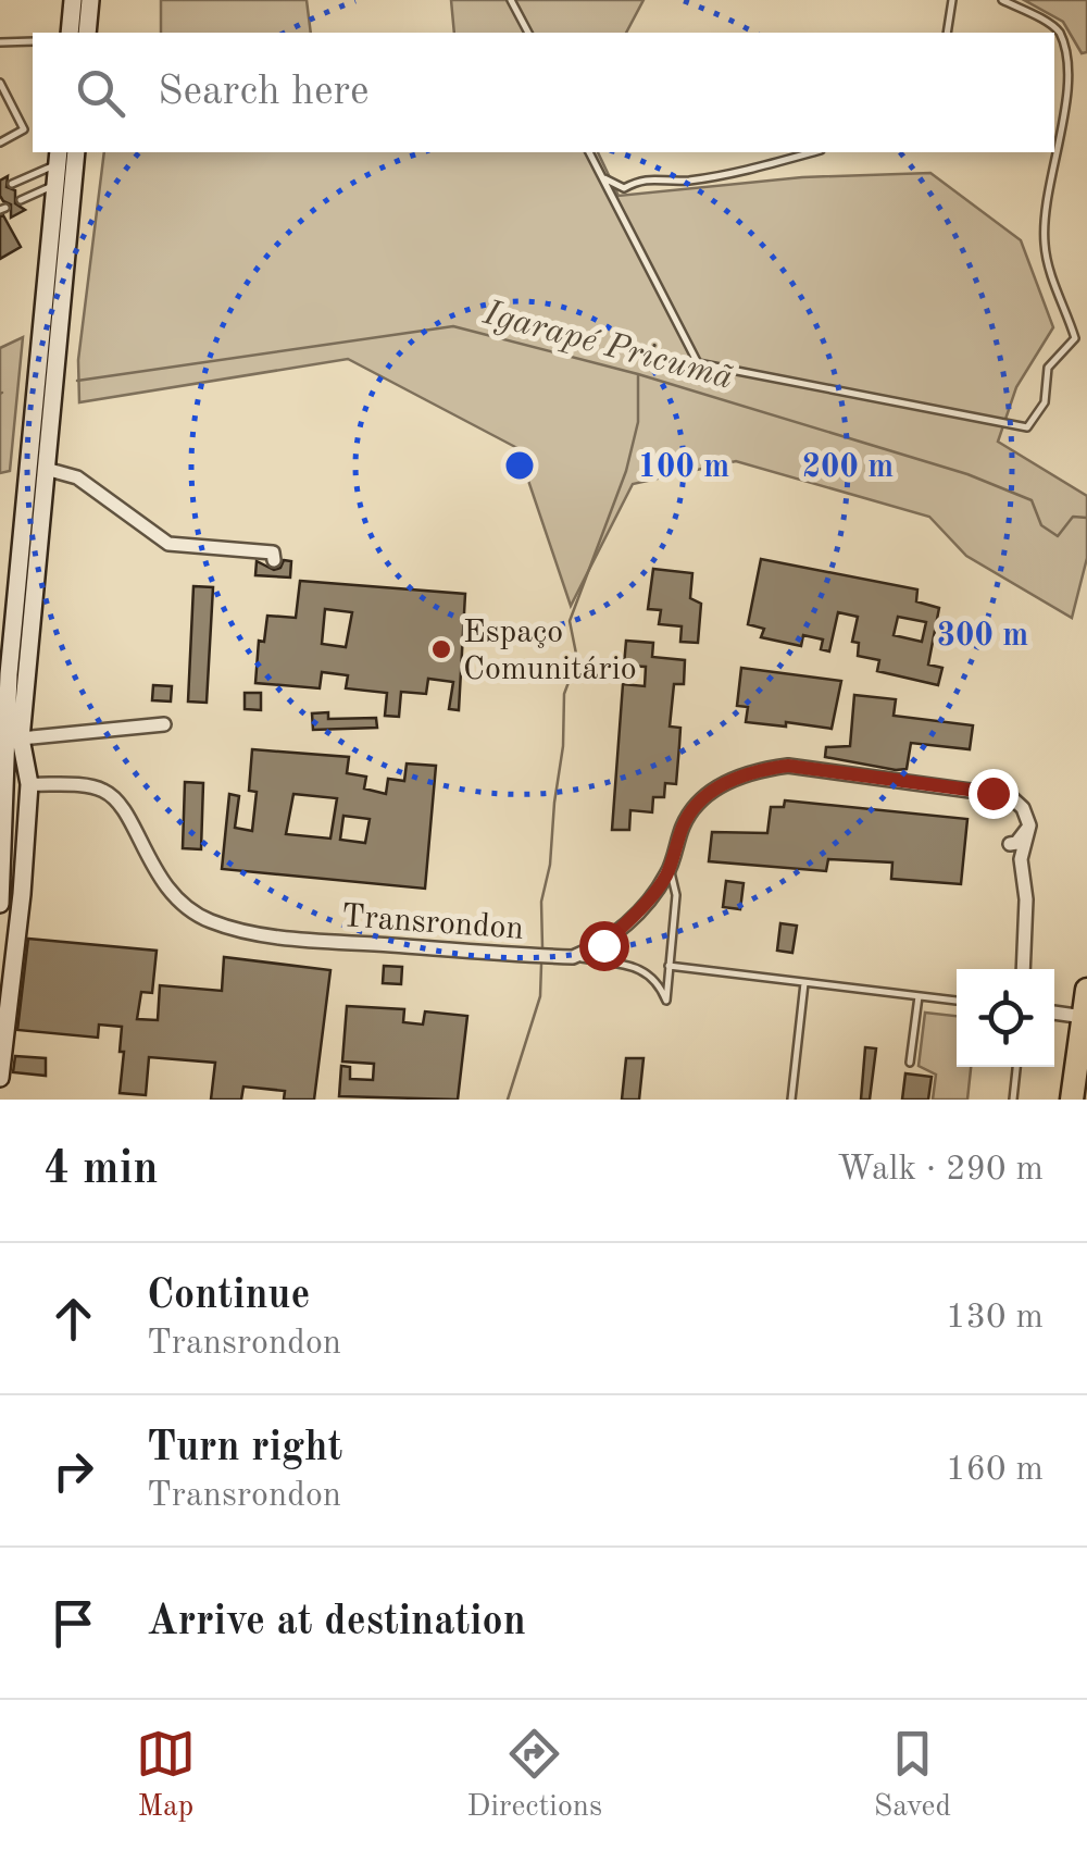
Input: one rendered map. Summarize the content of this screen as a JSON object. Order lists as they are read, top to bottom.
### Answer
{
  "streets": {
    "street": ["Transrondon"]
  },
  "water": ["Igarapé Pricumã"],
  "places": ["Espaço Comunitário"],
  "page": {
    "search": "Search here",
    "heading": ["4 min", "Walk · 290 m"],
    "list": [
      ["Continue", "Transrondon", "130 m"],
      ["Turn right", "Transrondon", "160 m"],
      "Arrive at destination"
    ],
    "nav": ["Map", "Directions", "Saved"]
  },
  "rings": ["100 m", "200 m", "300 m"]
}
